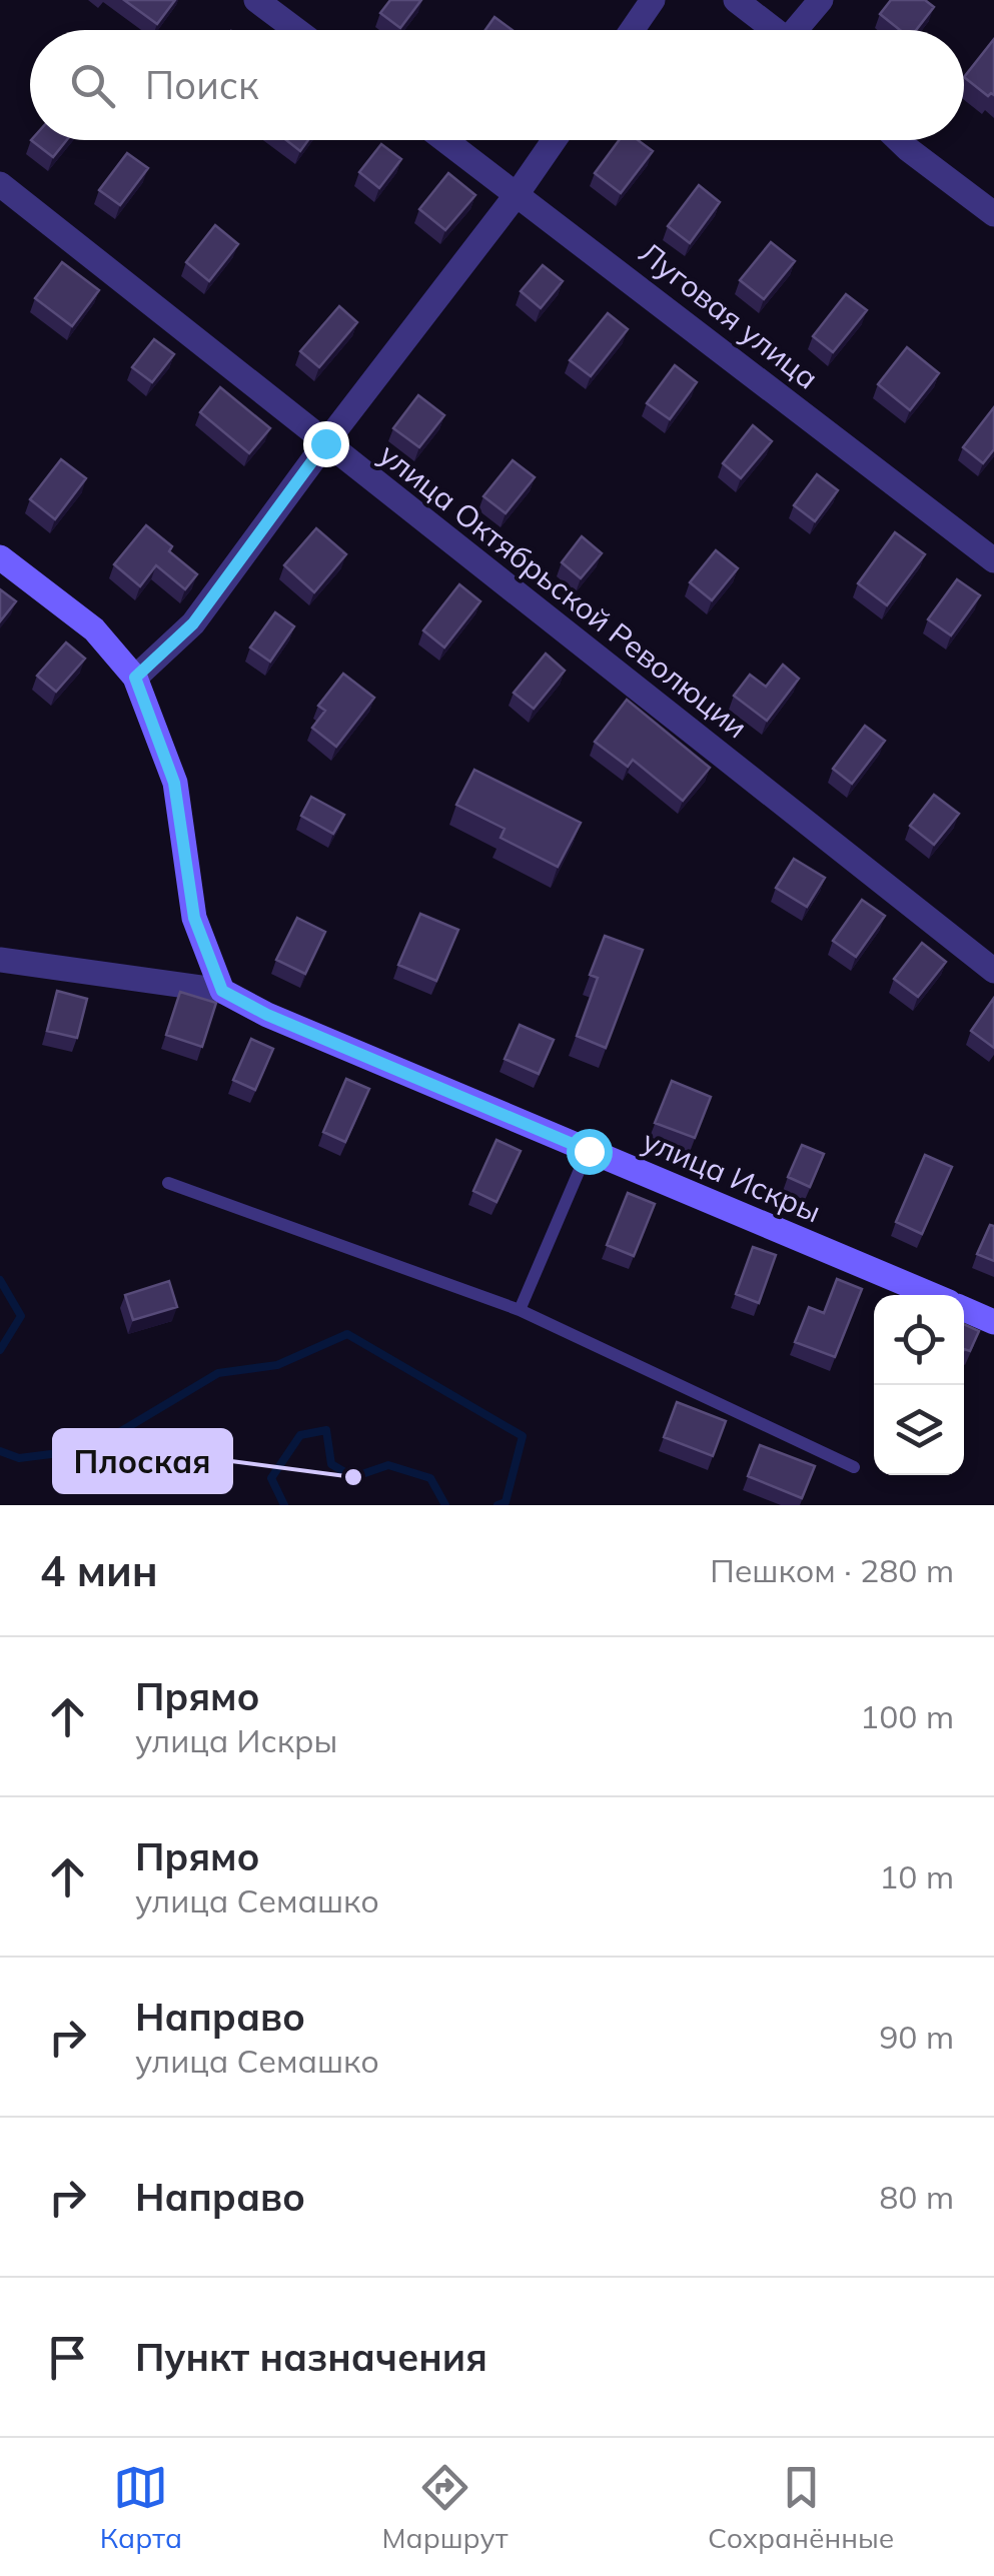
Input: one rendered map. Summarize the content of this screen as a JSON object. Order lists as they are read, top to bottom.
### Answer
{
  "streets": {
    "main road": ["улица Искры"],
    "street": ["Луговая улица", "улица Октябрьской Революции"]
  },
  "places": ["Плоская"],
  "page": {
    "search": "Поиск",
    "heading": ["4 мин", "Пешком · 280 m"],
    "list": [
      ["Прямо", "улица Искры", "100 m"],
      ["Прямо", "улица Семашко", "10 m"],
      ["Направо", "улица Семашко", "90 m"],
      ["Направо", "80 m"],
      "Пункт назначения"
    ],
    "nav": ["Карта", "Маршрут", "Сохранённые"]
  }
}
